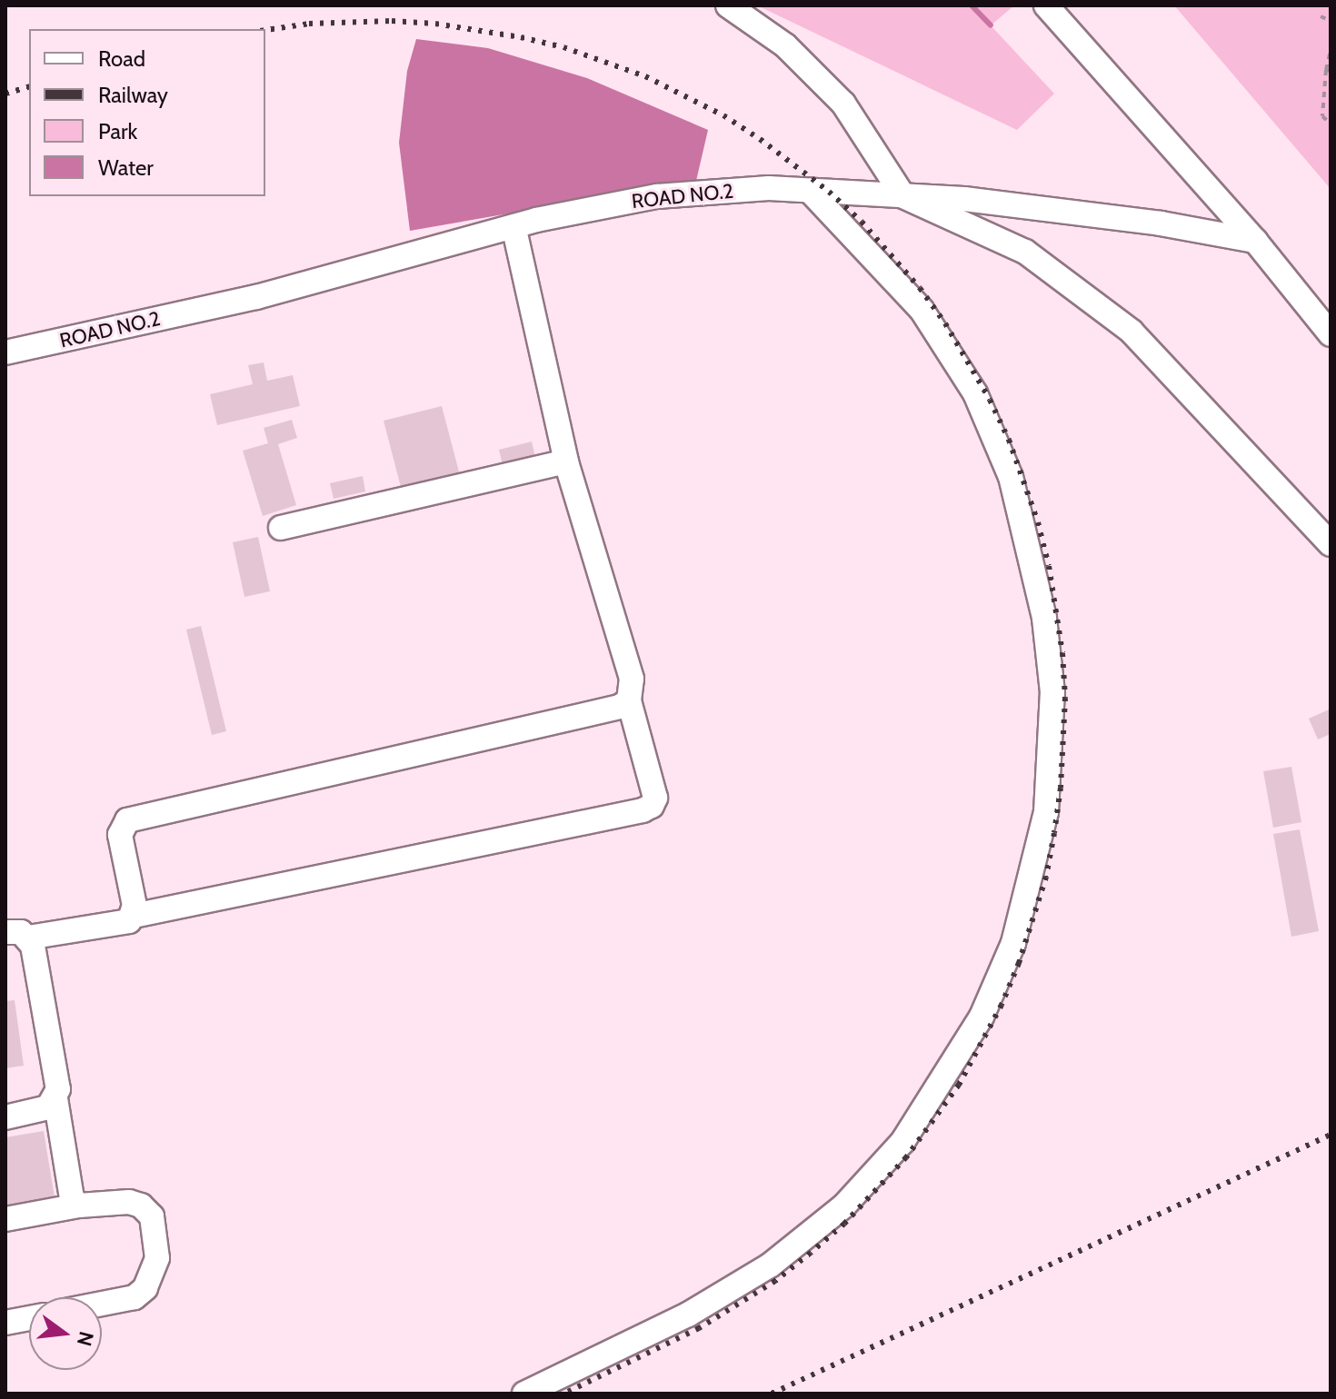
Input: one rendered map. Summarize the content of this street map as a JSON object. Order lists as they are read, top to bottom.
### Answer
{
  "streets": {
    "street": ["ROAD NO.2"]
  },
  "legend": [
    "Road",
    "Railway",
    "Park",
    "Water"
  ],
  "north": "right"
}
